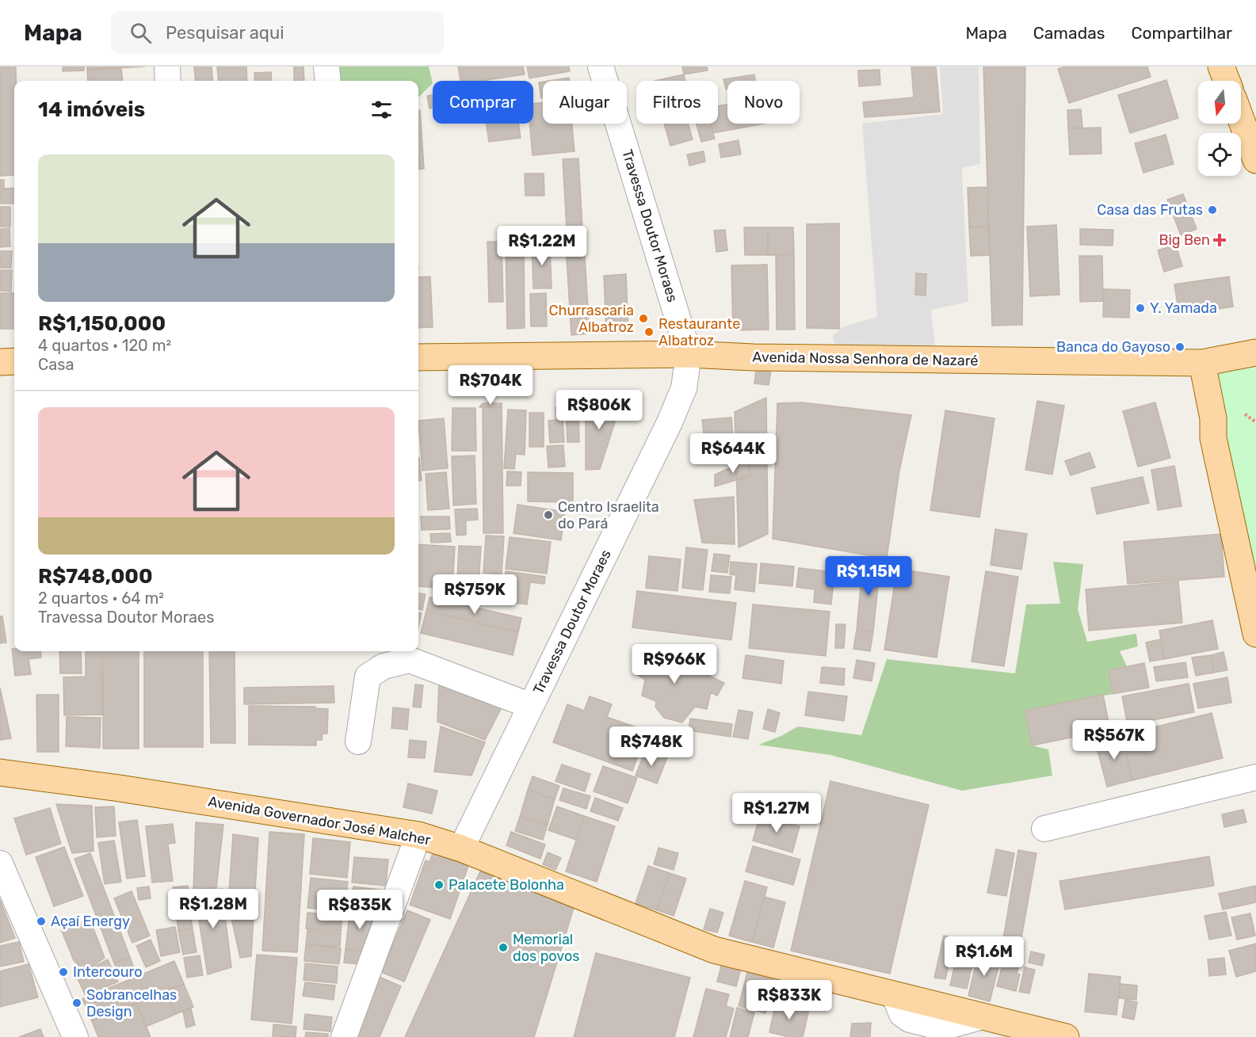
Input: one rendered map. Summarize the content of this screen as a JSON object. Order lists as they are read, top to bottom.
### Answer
{
  "streets": {
    "main road": ["Avenida Nossa Senhora de Nazaré", "Avenida Governador José Malcher"],
    "street": ["Travessa Doutor Moraes"]
  },
  "crossings": [
    ["Travessa Doutor Moraes", "Avenida Nossa Senhora de Nazaré"],
    ["Travessa Doutor Moraes", "Avenida Governador José Malcher"]
  ],
  "places": {
    "other": [
      "Casa das Frutas",
      "Y. Yamada",
      "Churrascaria Albatroz",
      "Restaurante Albatroz",
      "Banca do Gayoso",
      "Centro Israelita do Pará",
      "Palacete Bolonha",
      "Açaí Energy",
      "Memorial dos povos",
      "Intercouro",
      "Sobrancelhas Design"
    ],
    "health": ["Big Ben"]
  },
  "north": "bottom",
  "page": {
    "header": "Mapa",
    "search": "Pesquisar aqui",
    "nav": ["Mapa", "Camadas", "Compartilhar"],
    "chip": [
      "Comprar",
      "Alugar",
      "Filtros",
      "Novo"
    ],
    "heading": "14 imóveis",
    "list": [
      {
        "name": "R$1,150,000",
        "note": "4 quartos · 120 m² · Casa"
      },
      {
        "name": "R$748,000",
        "note": "2 quartos · 64 m² · Travessa Doutor Moraes"
      }
    ],
    "price": [
      "R$1.22M",
      "R$704K",
      "R$806K",
      "R$644K",
      "R$1.15M",
      "R$759K",
      "R$966K",
      "R$567K",
      "R$748K",
      "R$1.27M",
      "R$1.28M",
      "R$835K",
      "R$1.6M",
      "R$833K"
    ]
  }
}
